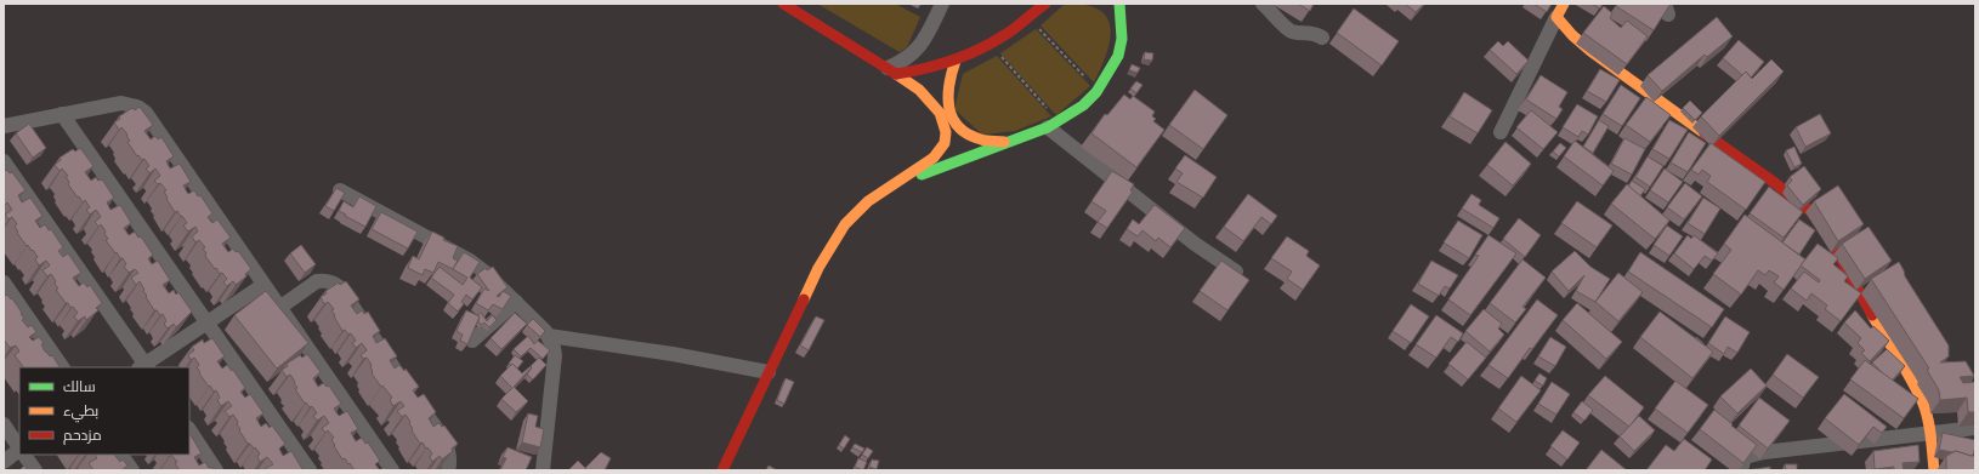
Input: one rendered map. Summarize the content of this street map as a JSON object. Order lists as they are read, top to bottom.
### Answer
{
  "legend": ["سالك", "بطيء", "مزدحم"]
}
